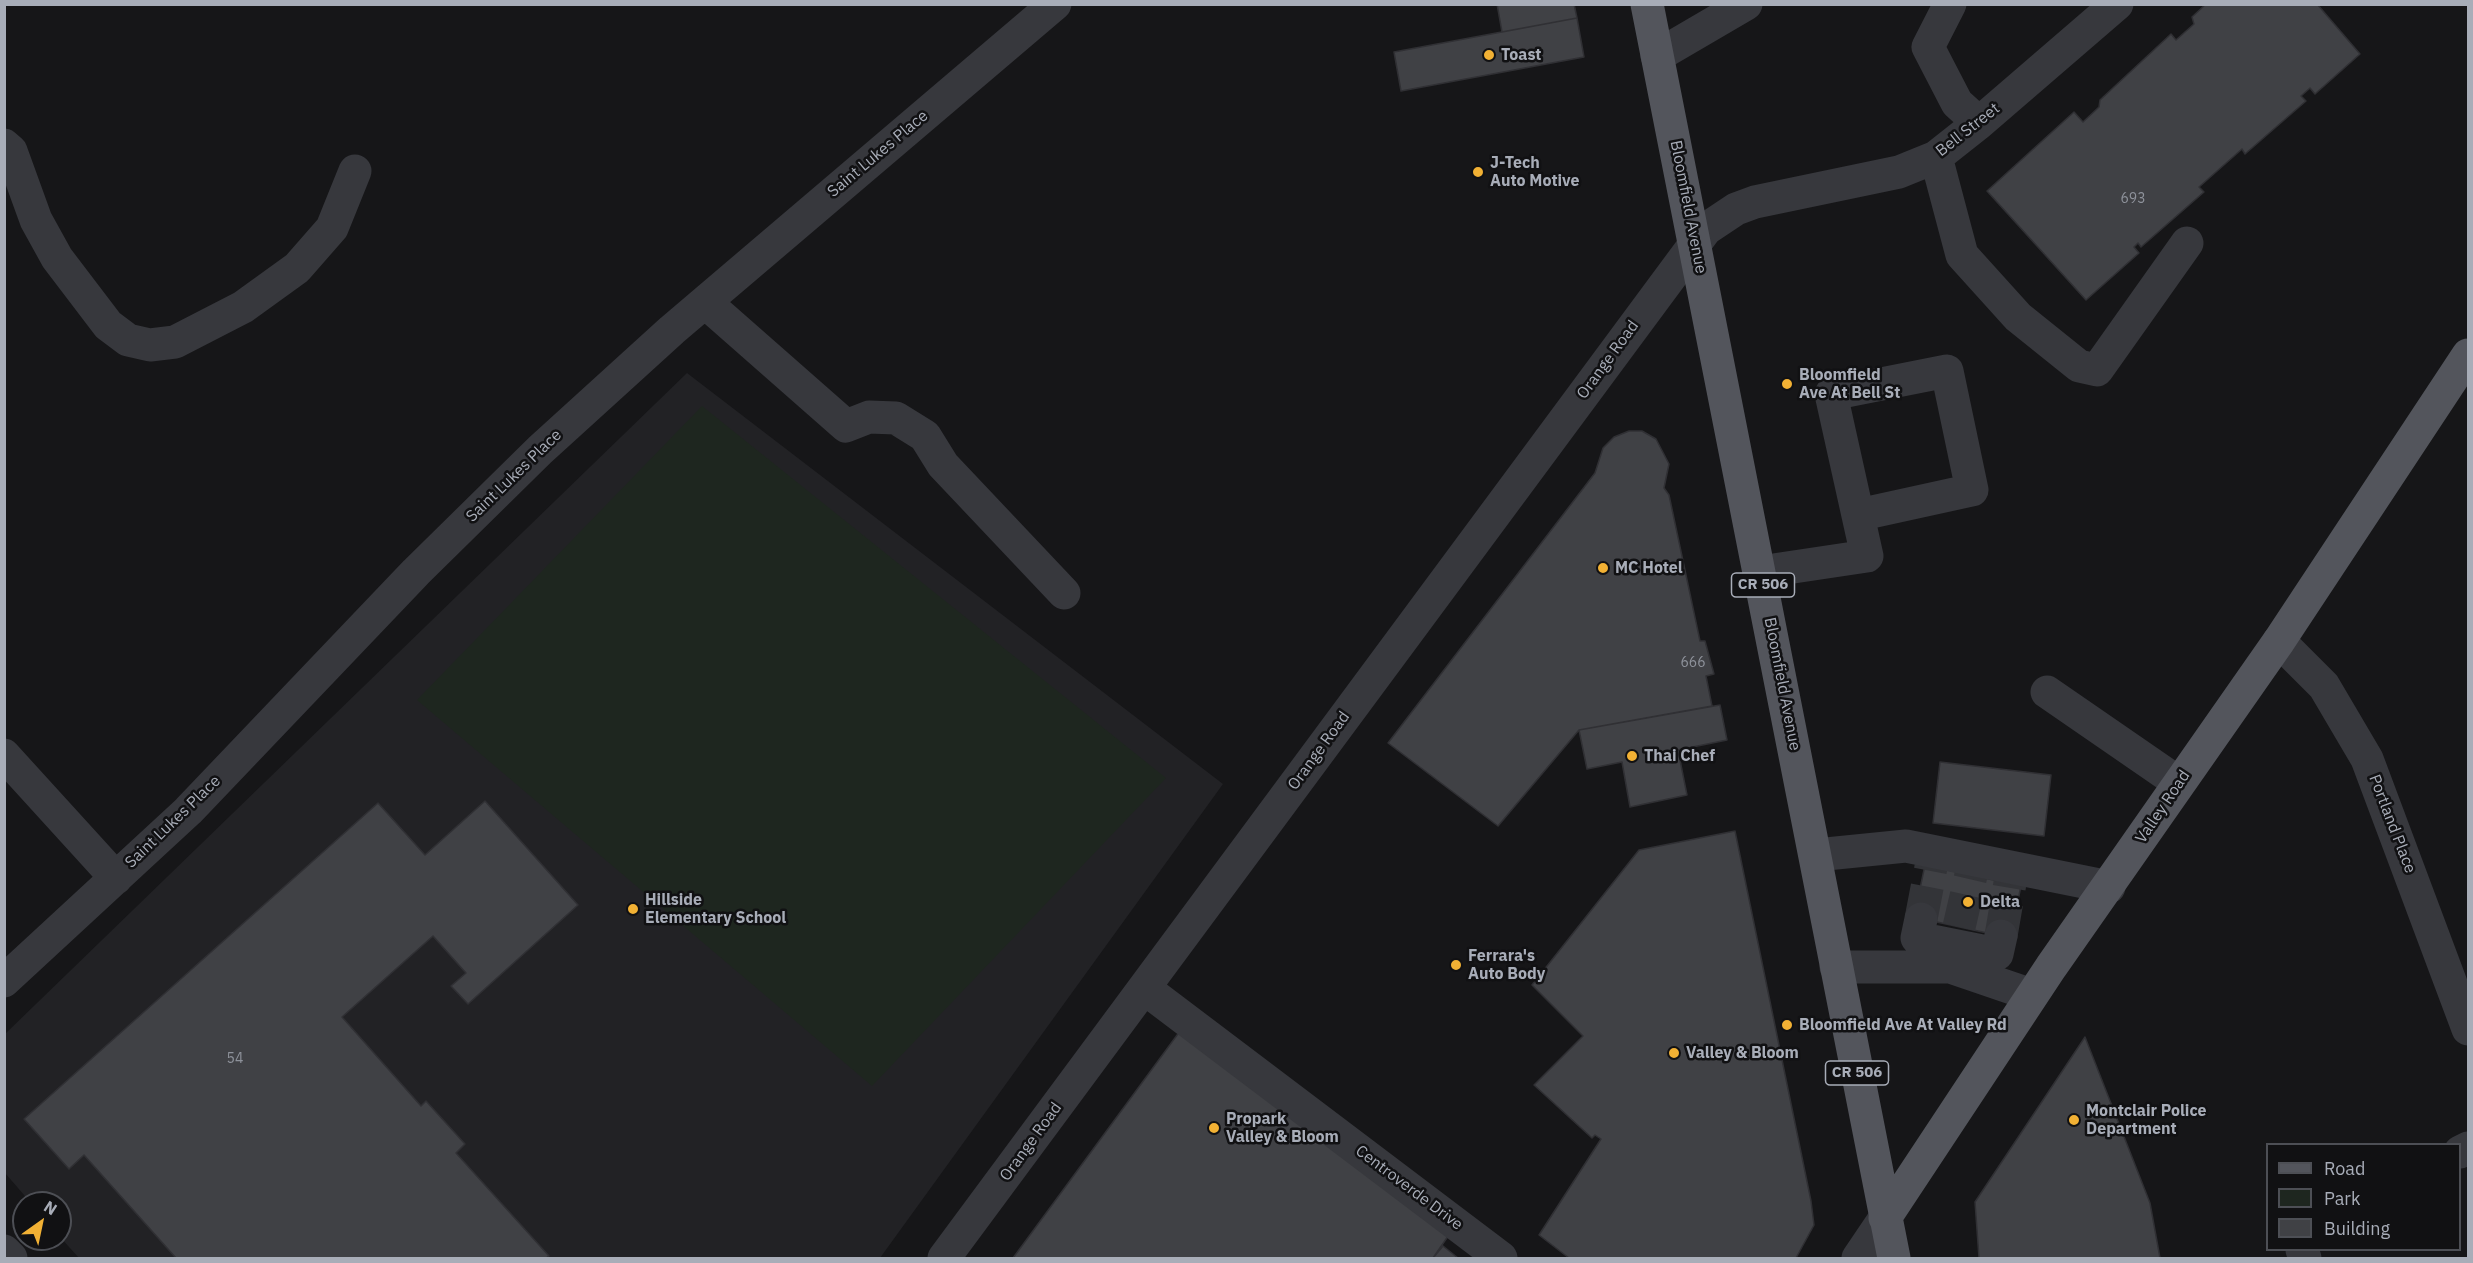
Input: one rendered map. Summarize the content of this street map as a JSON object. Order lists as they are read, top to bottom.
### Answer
{
  "streets": {
    "main road": ["Bloomfield Avenue", "CR 506", "Valley Road"],
    "street": [
      "Bell Street",
      "Saint Lukes Place",
      "Orange Road",
      "Portland Place",
      "Centroverde Drive"
    ]
  },
  "crossings": [
    ["Bell Street", "Bloomfield Avenue"],
    ["Bell Street", "Orange Road"],
    ["Bloomfield Avenue", "Orange Road"],
    ["Bloomfield Avenue", "Valley Road"],
    ["Orange Road", "Centroverde Drive"],
    ["Valley Road", "Portland Place"]
  ],
  "places": [
    "Toast",
    "J-Tech Auto Motive",
    "Bloomfield Ave At Bell St",
    "MC Hotel",
    "Thai Chef",
    "Delta",
    "Hillside Elementary School",
    "Ferrara's Auto Body",
    "Bloomfield Ave At Valley Rd",
    "Valley & Bloom",
    "Montclair Police Department",
    "Propark Valley & Bloom"
  ],
  "house_numbers": ["693", "666", "54"],
  "legend": ["Road", "Park", "Building"],
  "north": "top right"
}
